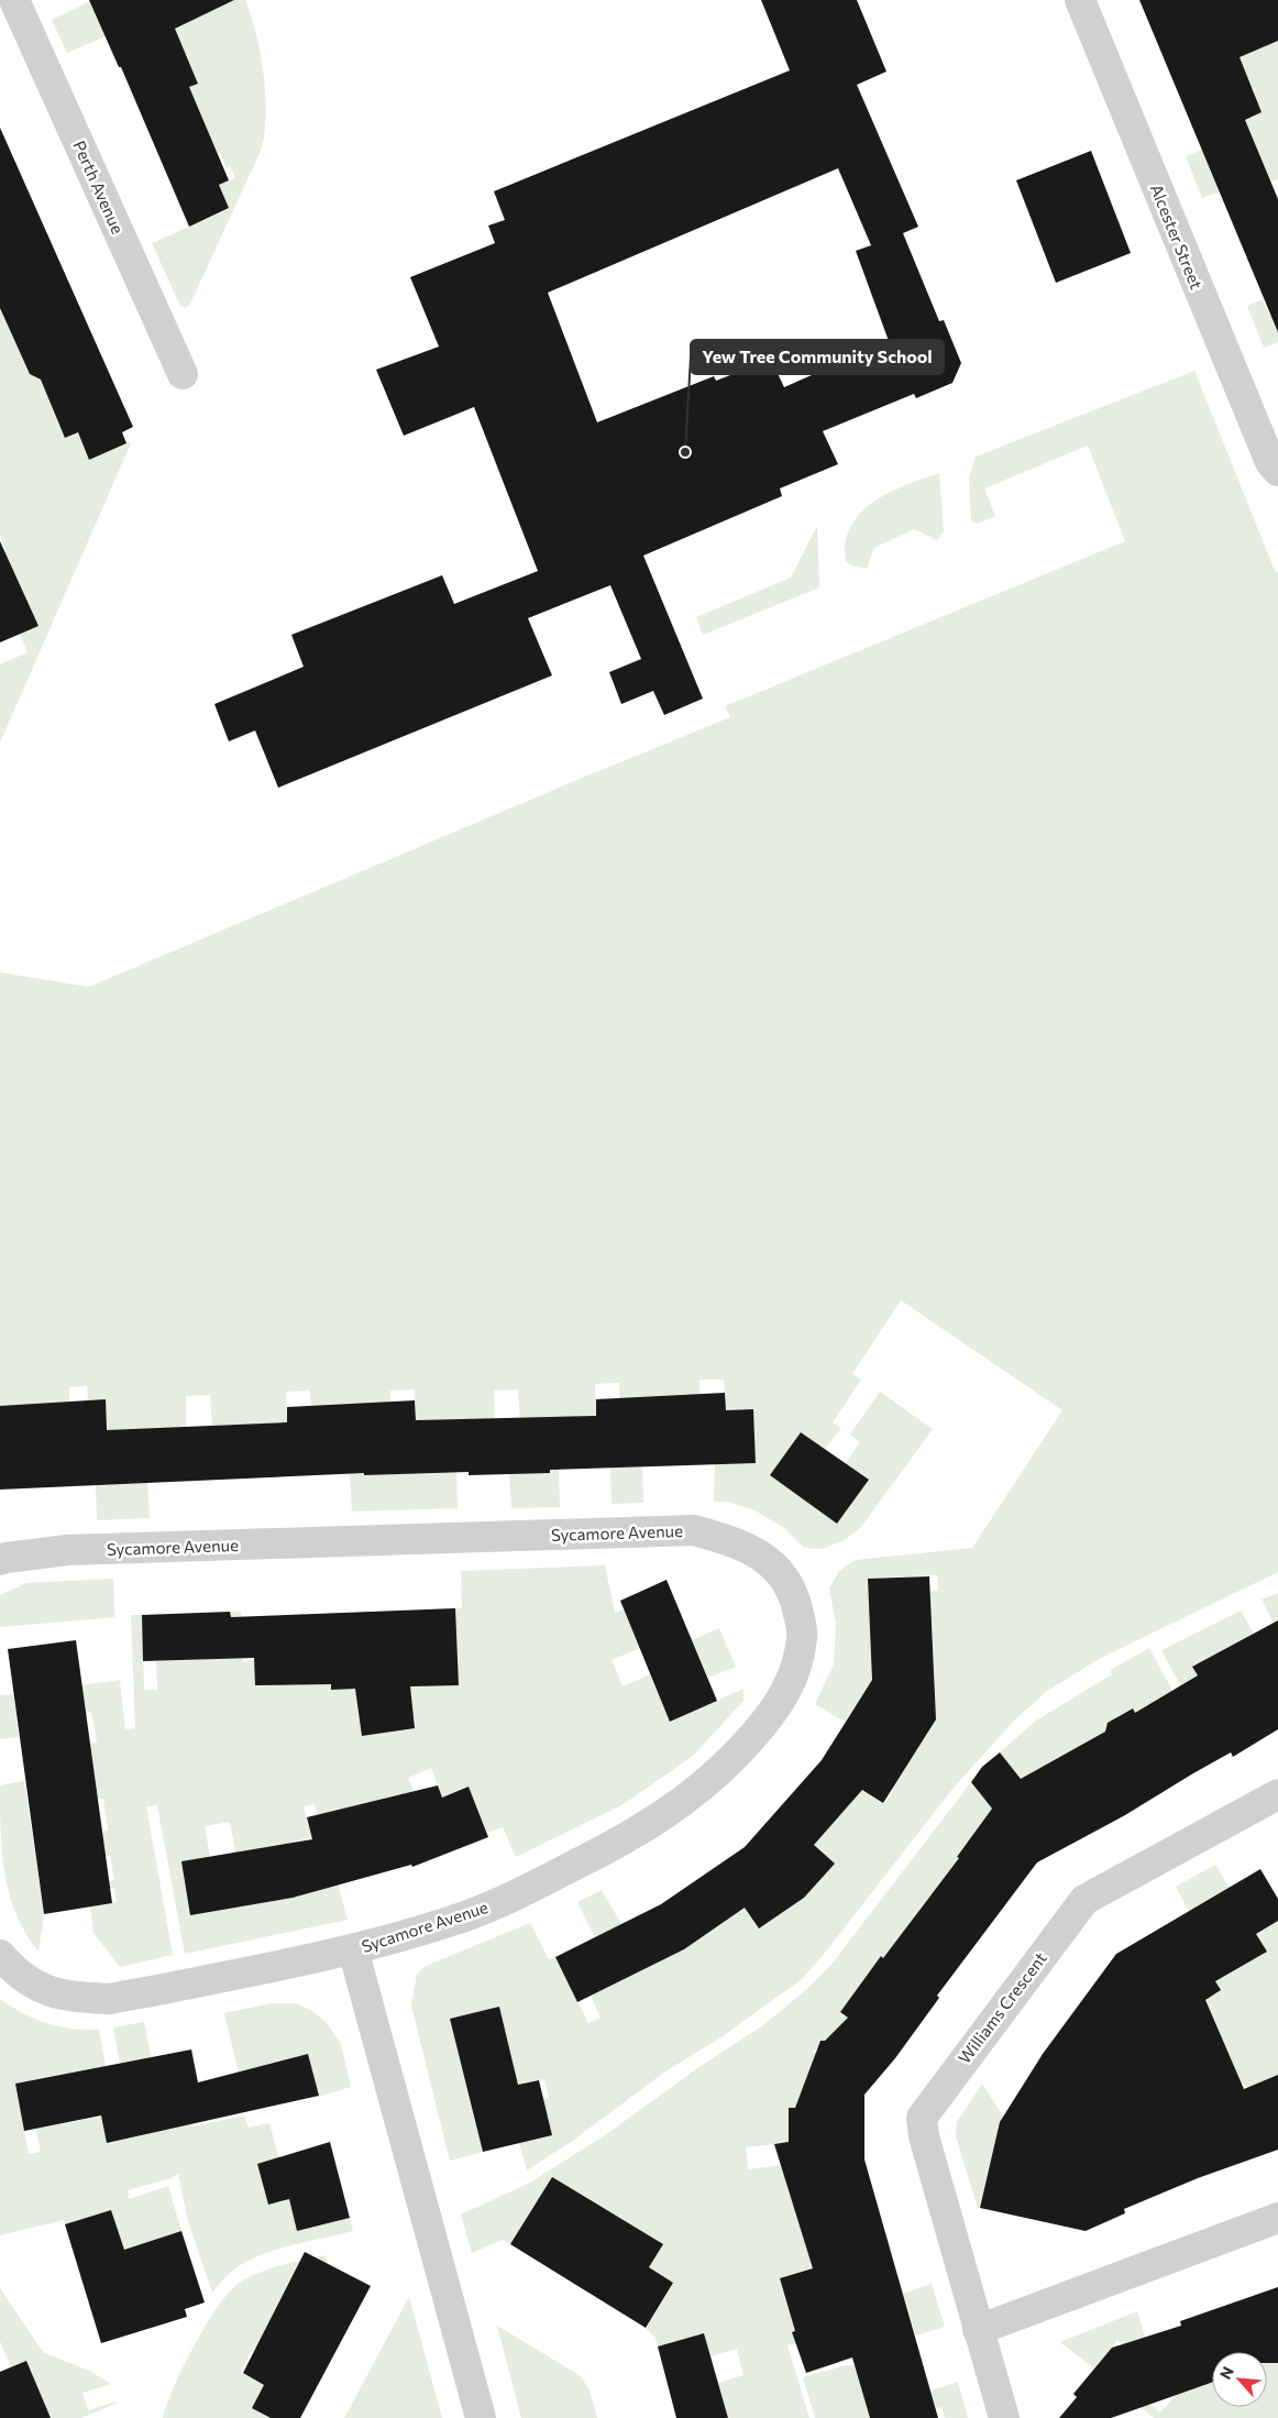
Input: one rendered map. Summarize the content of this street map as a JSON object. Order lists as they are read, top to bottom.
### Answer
{
  "streets": {
    "street": [
      "Perth Avenue",
      "Alcester Street",
      "Sycamore Avenue",
      "Williams Crescent"
    ]
  },
  "places": ["Yew Tree Community School"],
  "north": "top left"
}
